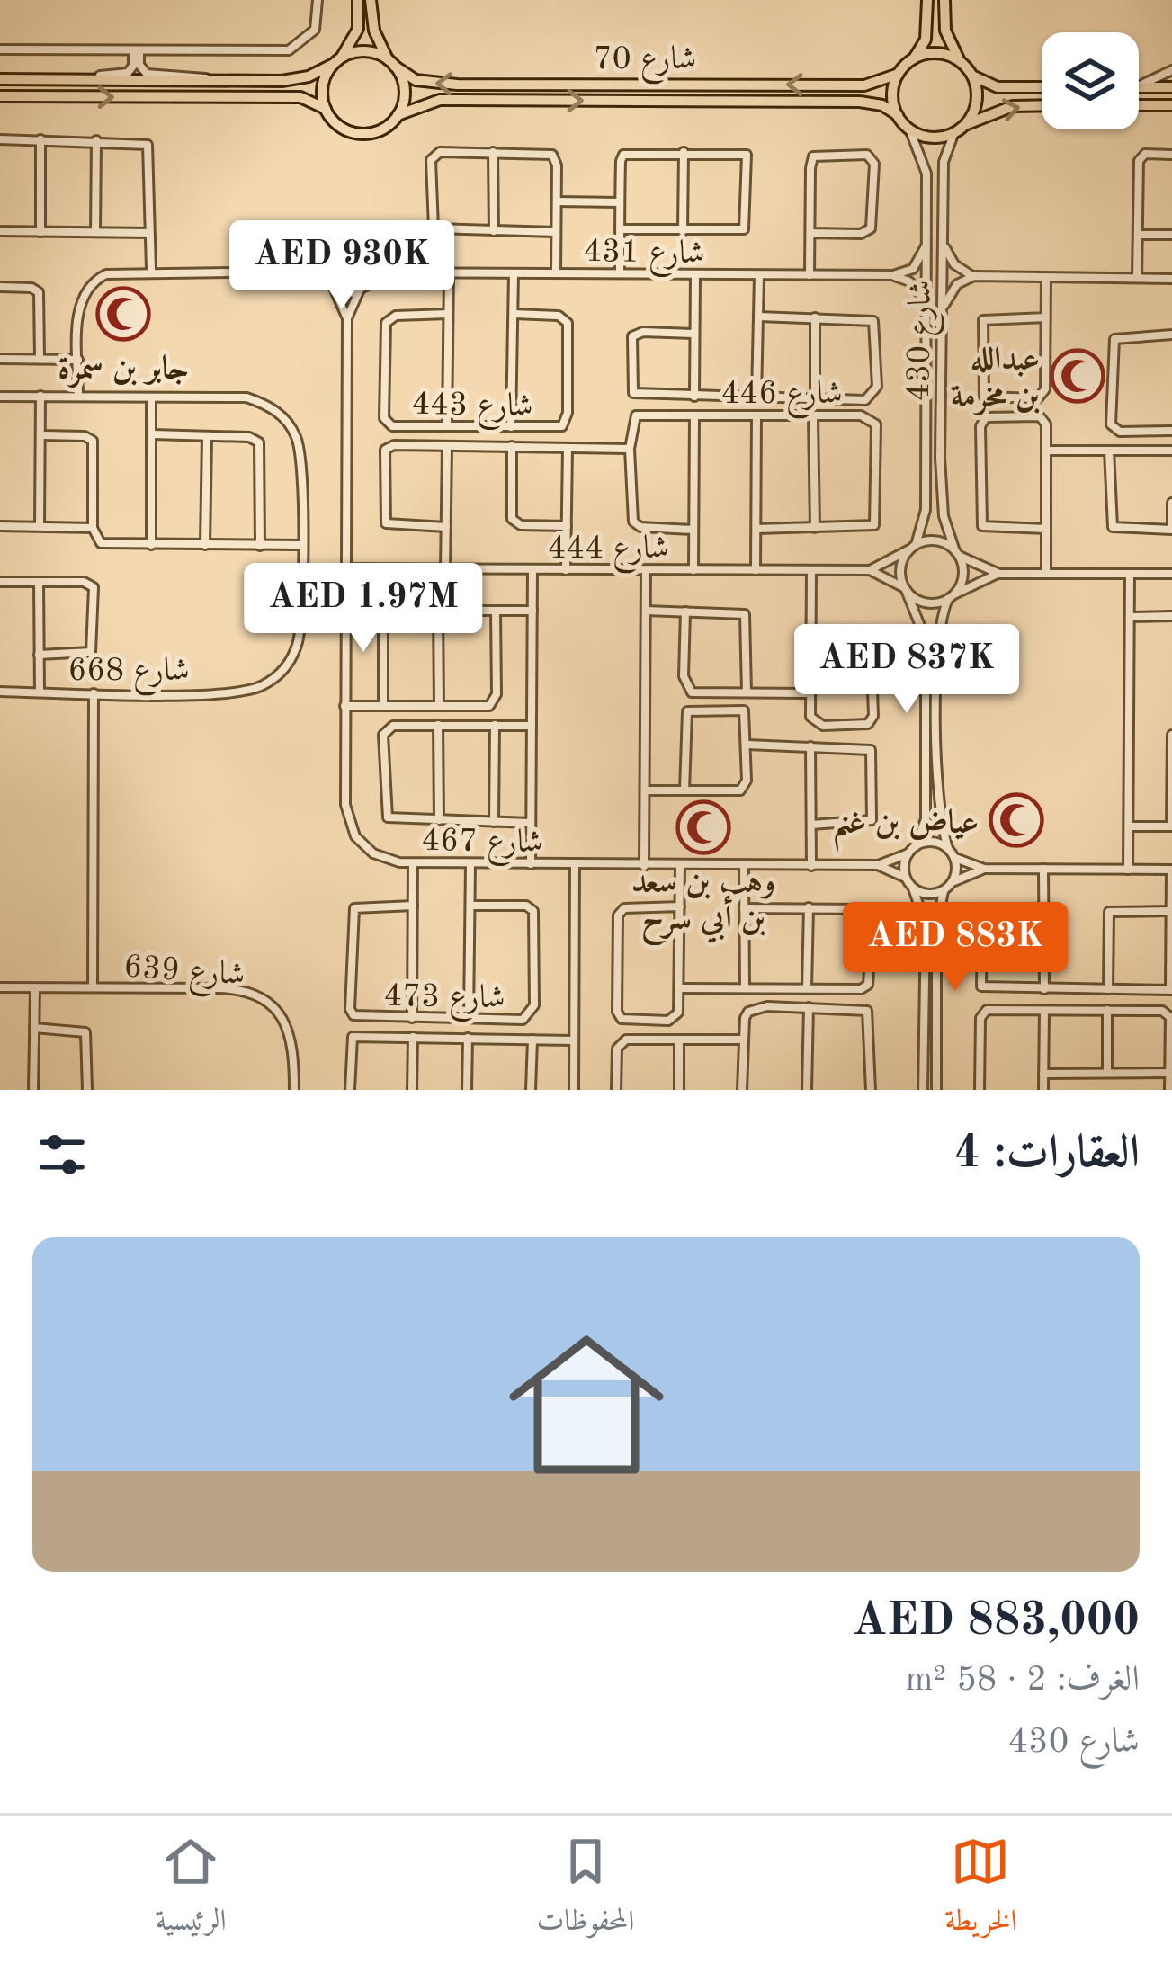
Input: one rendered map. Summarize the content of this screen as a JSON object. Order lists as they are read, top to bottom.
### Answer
{
  "streets": {
    "main road": ["شارع 70"],
    "street": [
      "شارع 431",
      "شارع 430",
      "شارع 446",
      "شارع 443",
      "شارع 444",
      "شارع 668",
      "شارع 467",
      "شارع 639",
      "شارع 473"
    ]
  },
  "crossings": [
    ["شارع 70", "شارع 430"],
    ["شارع 431", "شارع 467"],
    ["شارع 430", "شارع 444"],
    ["شارع 444", "شارع 467"]
  ],
  "places": {
    "mosque": [
      "جابر بن سمرة",
      "عبدالله بن مخرمة",
      "عياض بن غنم",
      "وهب بن سعد بن أبي سرح"
    ]
  },
  "page": {
    "price": [
      "AED 930K",
      "AED 1.97M",
      "AED 837K",
      "AED 883K"
    ],
    "heading": "العقارات: 4",
    "list": [
      {
        "name": "AED 883,000",
        "note": "الغرف: 2 · 58 m² · شارع 430"
      }
    ],
    "tabs": ["الخريطة", "المحفوظات", "الرئيسية"]
  }
}
